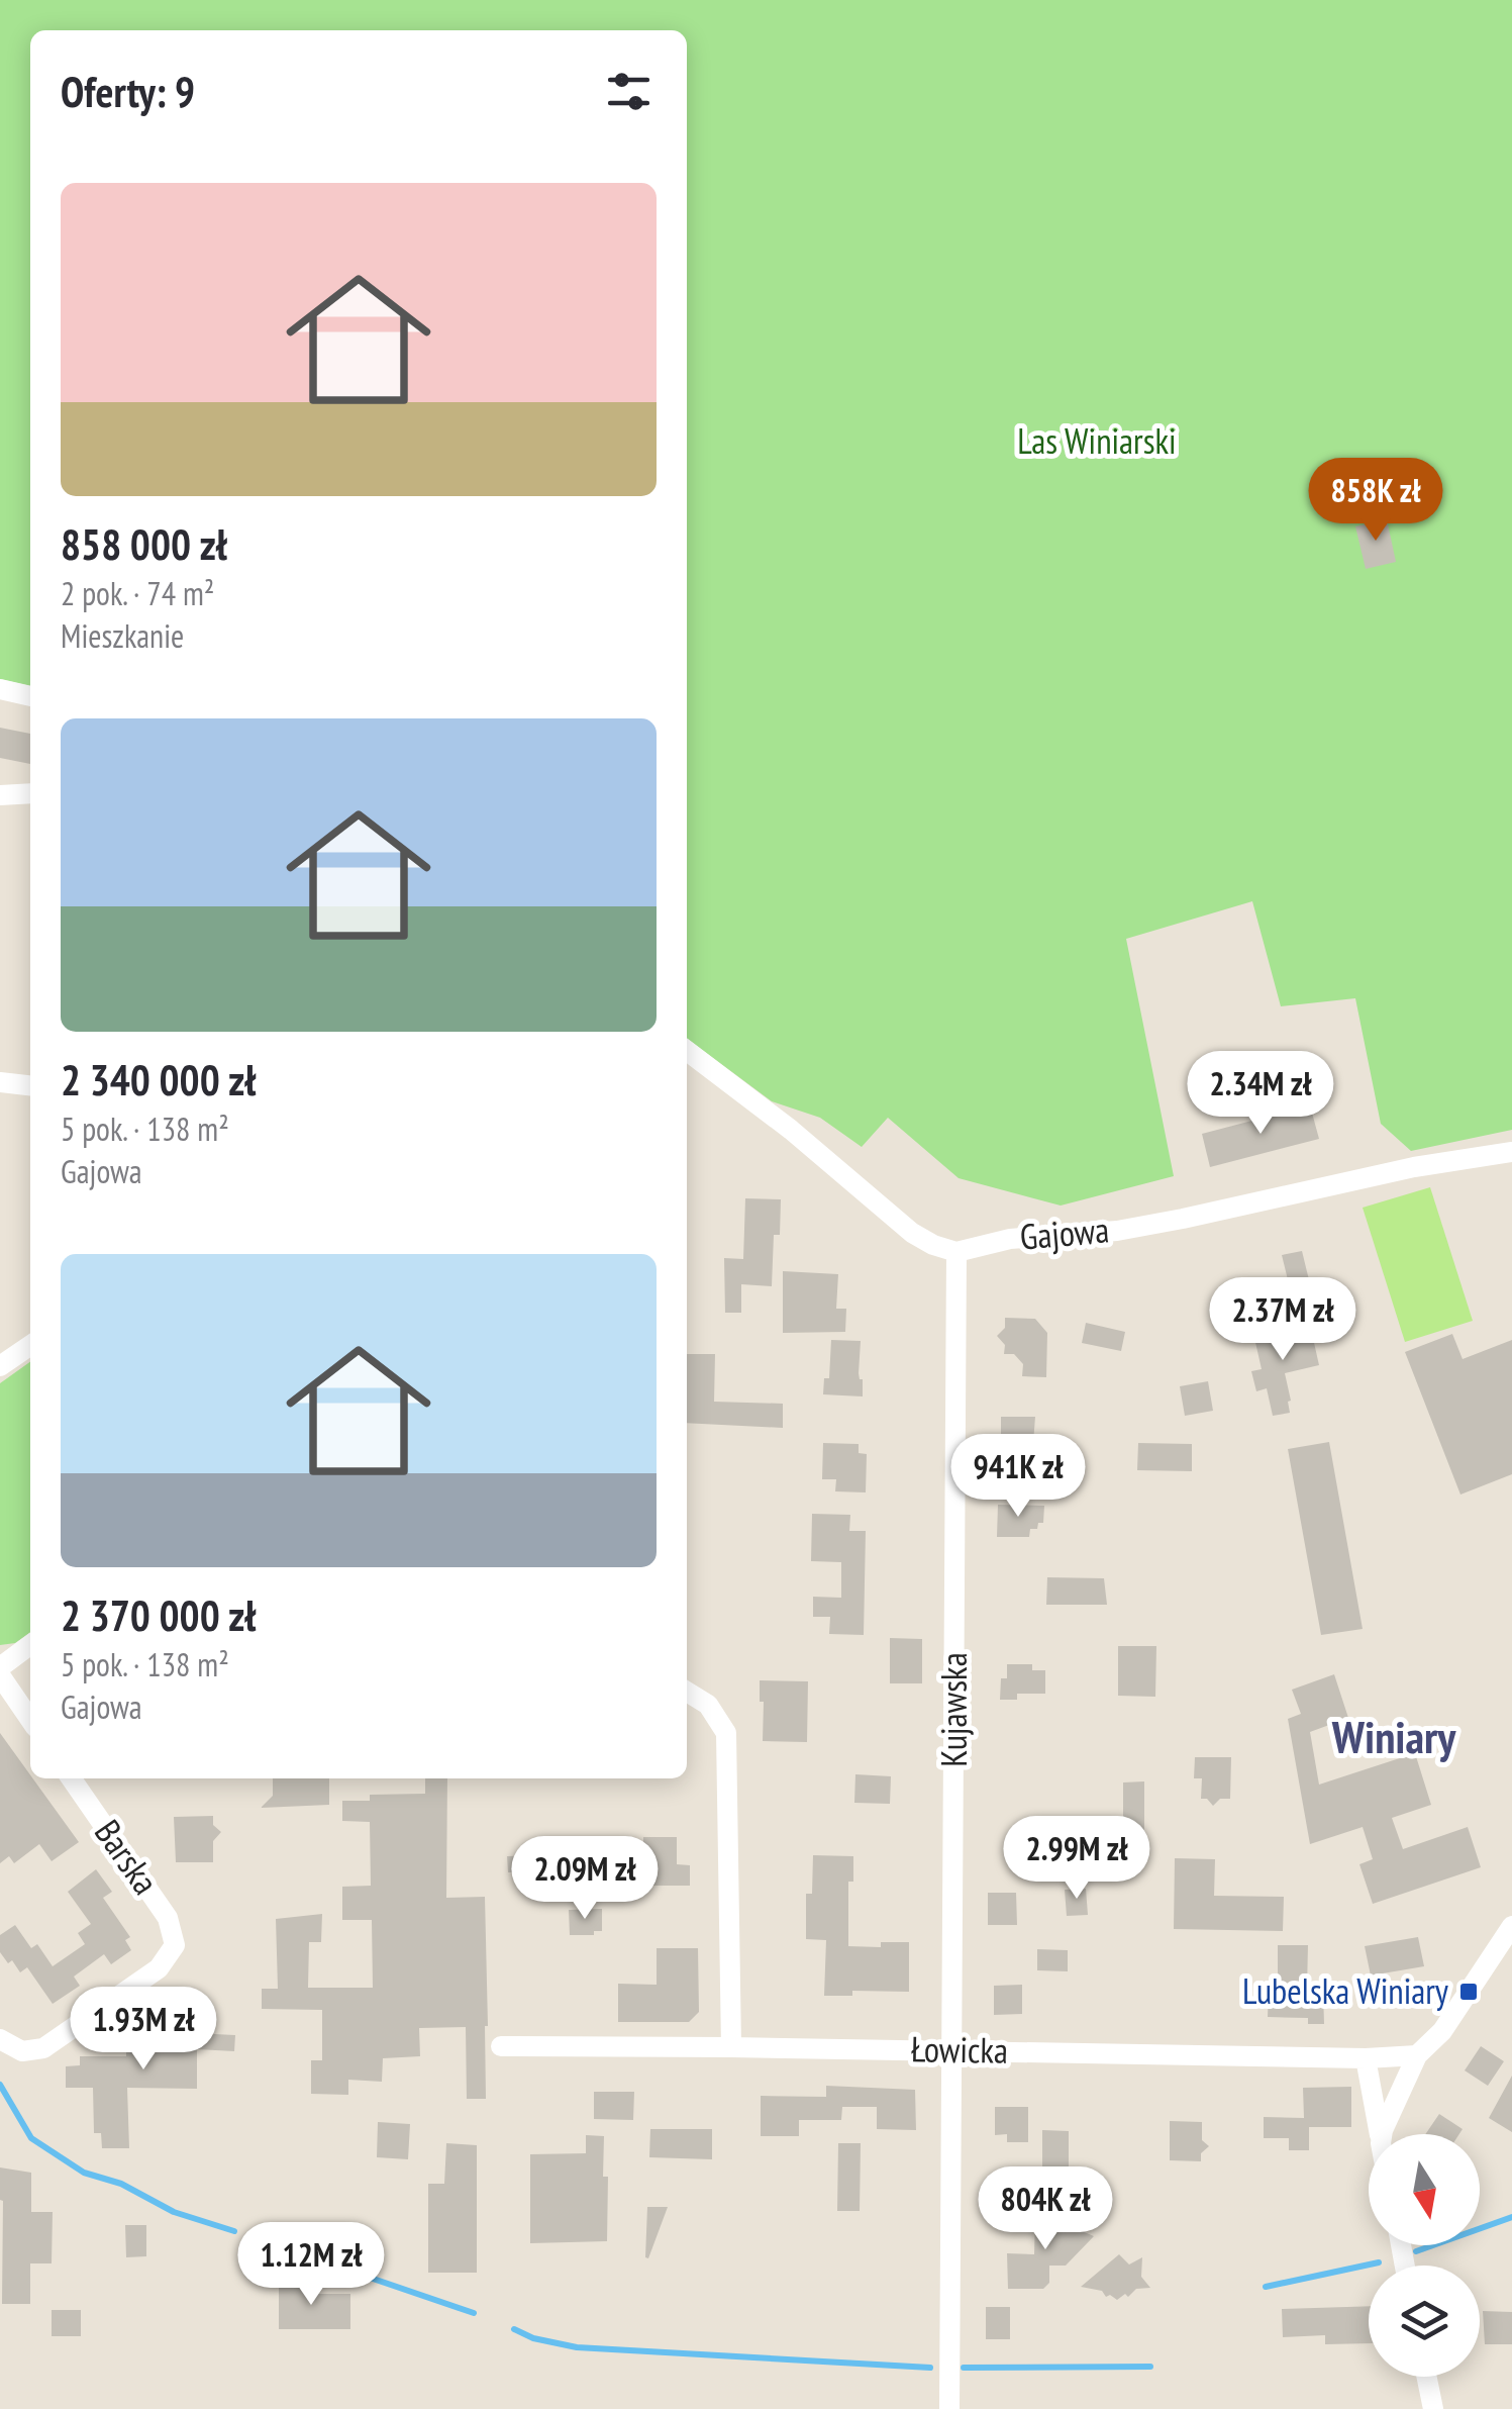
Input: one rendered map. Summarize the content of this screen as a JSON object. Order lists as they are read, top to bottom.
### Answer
{
  "streets": {
    "street": [
      "Gajowa",
      "Kujawska",
      "Barska",
      "Łowicka"
    ]
  },
  "crossings": [
    ["Gajowa", "Kujawska"],
    ["Kujawska", "Łowicka"]
  ],
  "districts": ["Winiary"],
  "parks": ["Las Winiarski"],
  "places": {
    "transit": ["Lubelska Winiary"]
  },
  "north": "bottom",
  "page": {
    "heading": "Oferty: 9",
    "list": [
      {
        "name": "858 000 zł",
        "note": "2 pok. · 74 m² · Mieszkanie"
      },
      {
        "name": "2 340 000 zł",
        "note": "5 pok. · 138 m² · Gajowa"
      },
      {
        "name": "2 370 000 zł",
        "note": "5 pok. · 138 m² · Gajowa"
      }
    ],
    "price": [
      "858K zł",
      "2.34M zł",
      "2.37M zł",
      "941K zł",
      "2.99M zł",
      "2.09M zł",
      "1.93M zł",
      "804K zł",
      "1.12M zł"
    ]
  }
}
